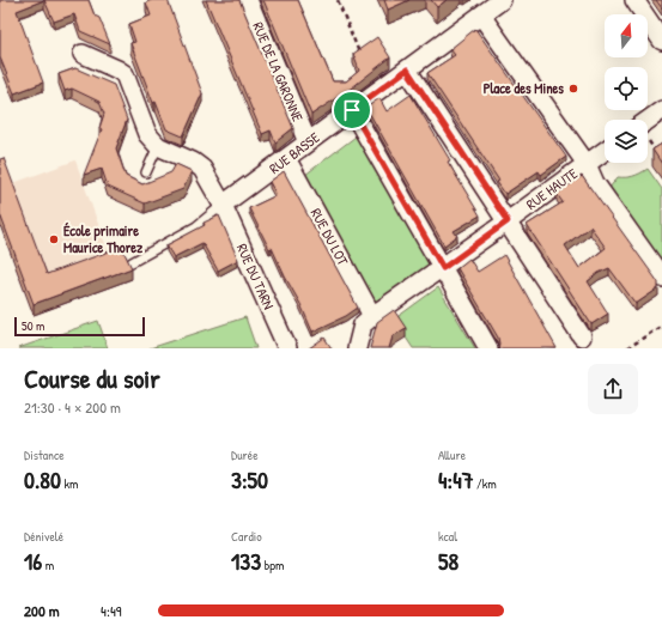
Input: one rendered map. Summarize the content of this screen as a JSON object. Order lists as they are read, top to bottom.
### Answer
{
  "streets": {
    "street": [
      "RUE DE LA GARONNE",
      "RUE BASSE",
      "RUE HAUTE",
      "RUE DU LOT",
      "RUE DU TARN"
    ]
  },
  "crossings": [
    ["RUE DE LA GARONNE", "RUE BASSE"],
    ["RUE BASSE", "RUE DU LOT"],
    ["RUE BASSE", "RUE DU TARN"],
    ["RUE HAUTE", "RUE DU LOT"]
  ],
  "places": ["Place des Mines", "École primaire Maurice Thorez"],
  "scale_bar": "50 m",
  "north": "top",
  "page": {
    "scale": "50 m",
    "heading": ["Course du soir", "21:30 · 4 × 200 m"],
    "stats": [
      ["Distance", "0.80 km"],
      ["Durée", "3:50"],
      ["Allure", "4:47 /km"],
      ["Dénivelé", "16 m"],
      ["Cardio", "133 bpm"],
      ["kcal", "58"]
    ],
    "list": [
      {
        "name": "200 m",
        "note": "4:49"
      }
    ]
  }
}
